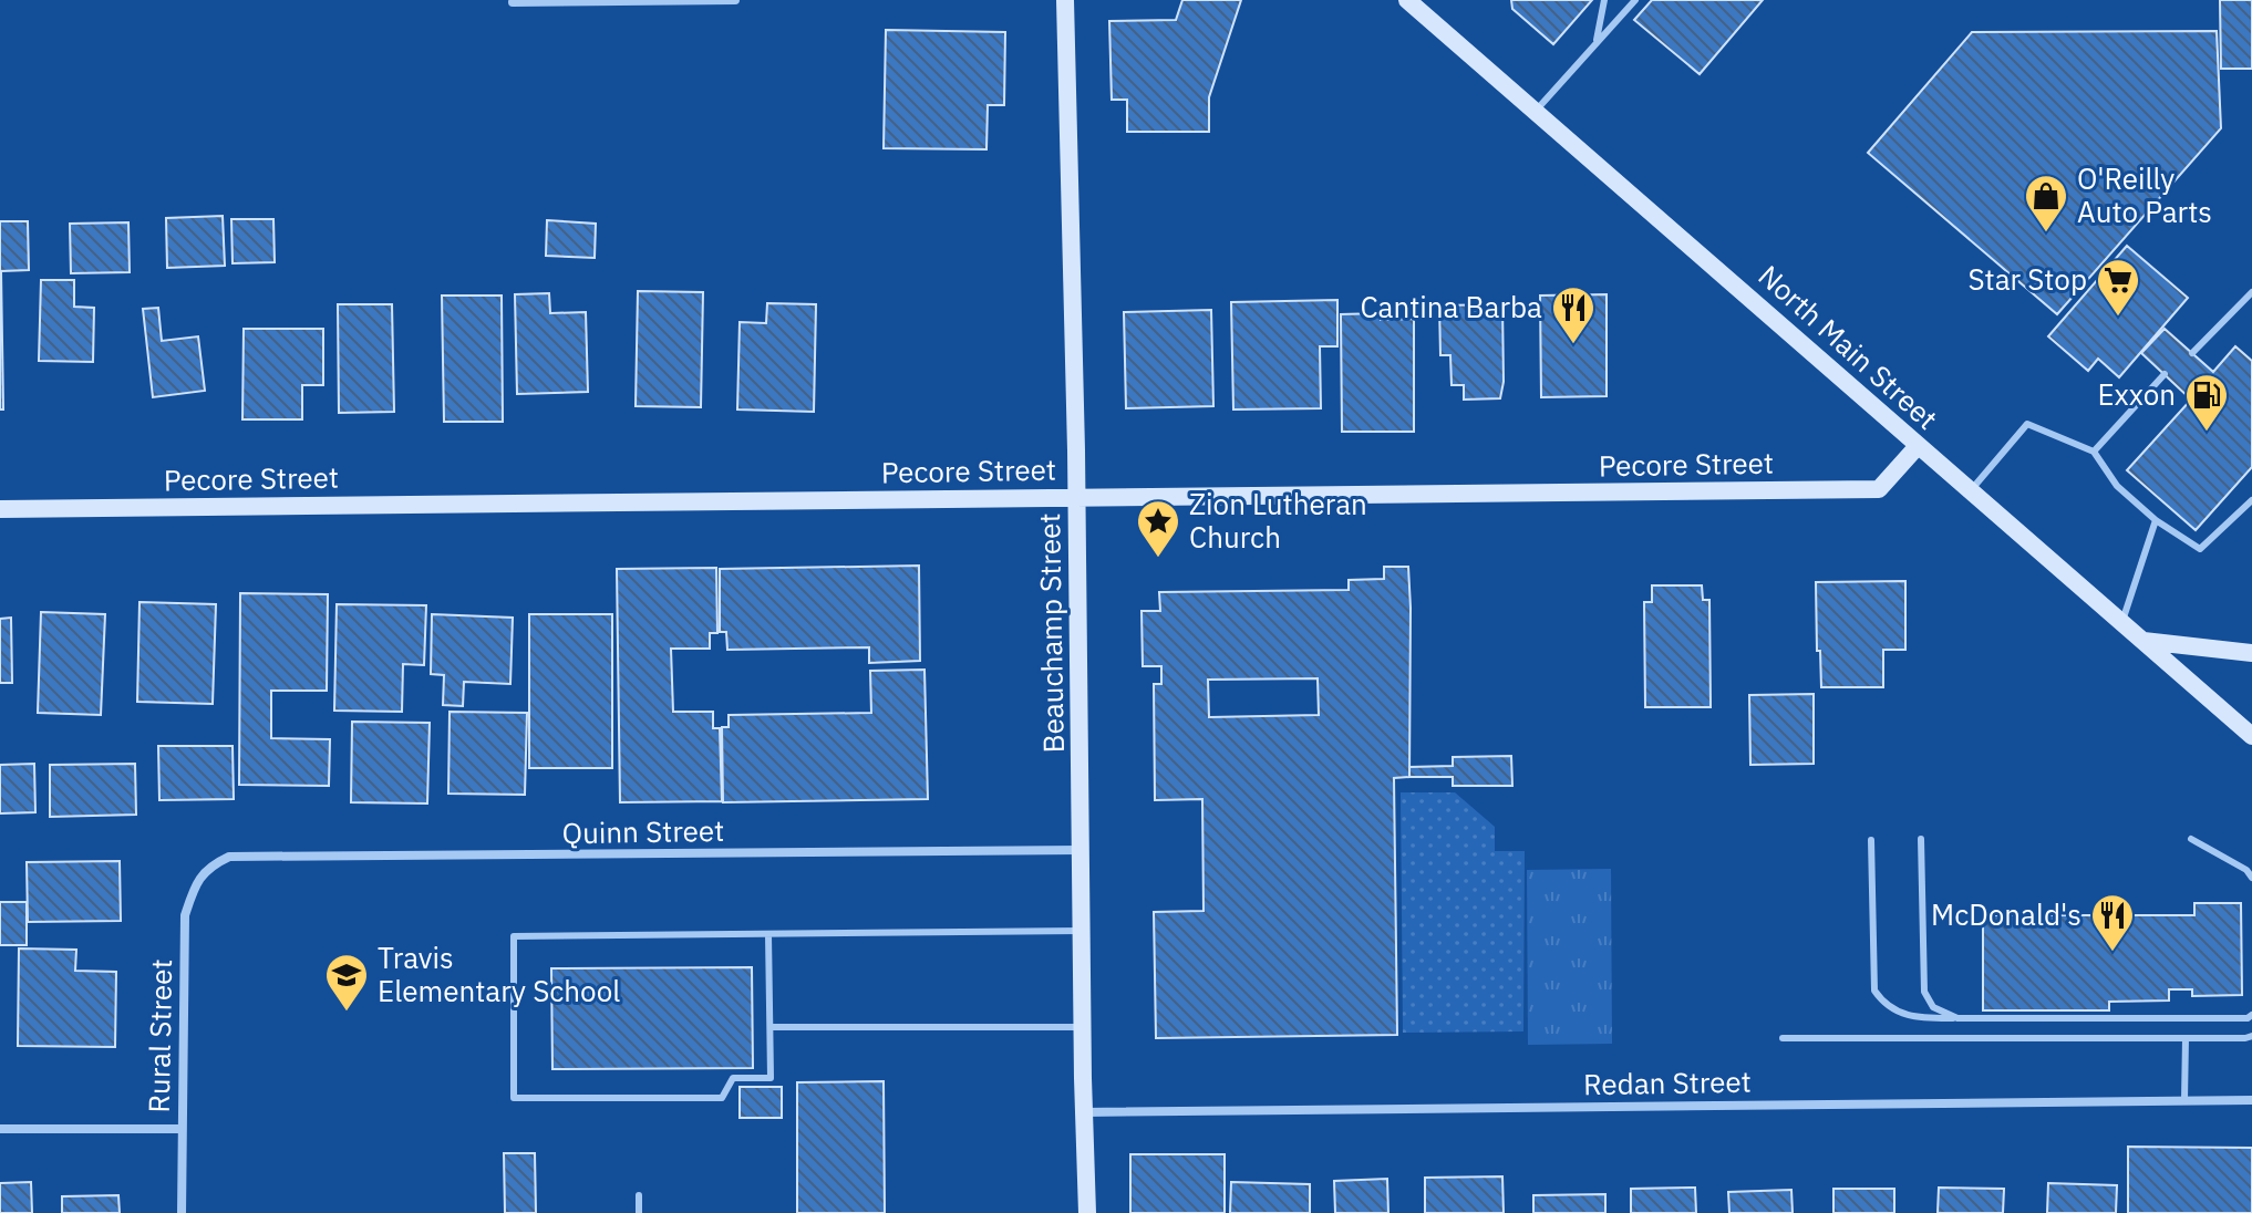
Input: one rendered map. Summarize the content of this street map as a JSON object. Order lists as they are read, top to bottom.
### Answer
{
  "streets": {
    "street": [
      "North Main Street",
      "Pecore Street",
      "Beauchamp Street",
      "Quinn Street",
      "Rural Street",
      "Redan Street"
    ]
  },
  "crossings": [
    ["North Main Street", "Pecore Street"],
    ["Pecore Street", "Beauchamp Street"],
    ["Beauchamp Street", "Quinn Street"],
    ["Beauchamp Street", "Redan Street"],
    ["Quinn Street", "Rural Street"]
  ],
  "places": {
    "shop": ["O'Reilly Auto Parts"],
    "supermarket": ["Star Stop"],
    "restaurant": ["Cantina Barba", "McDonald's"],
    "fuel station": ["Exxon"],
    "place": ["Zion Lutheran Church"],
    "school or university": ["Travis Elementary School"]
  }
}
